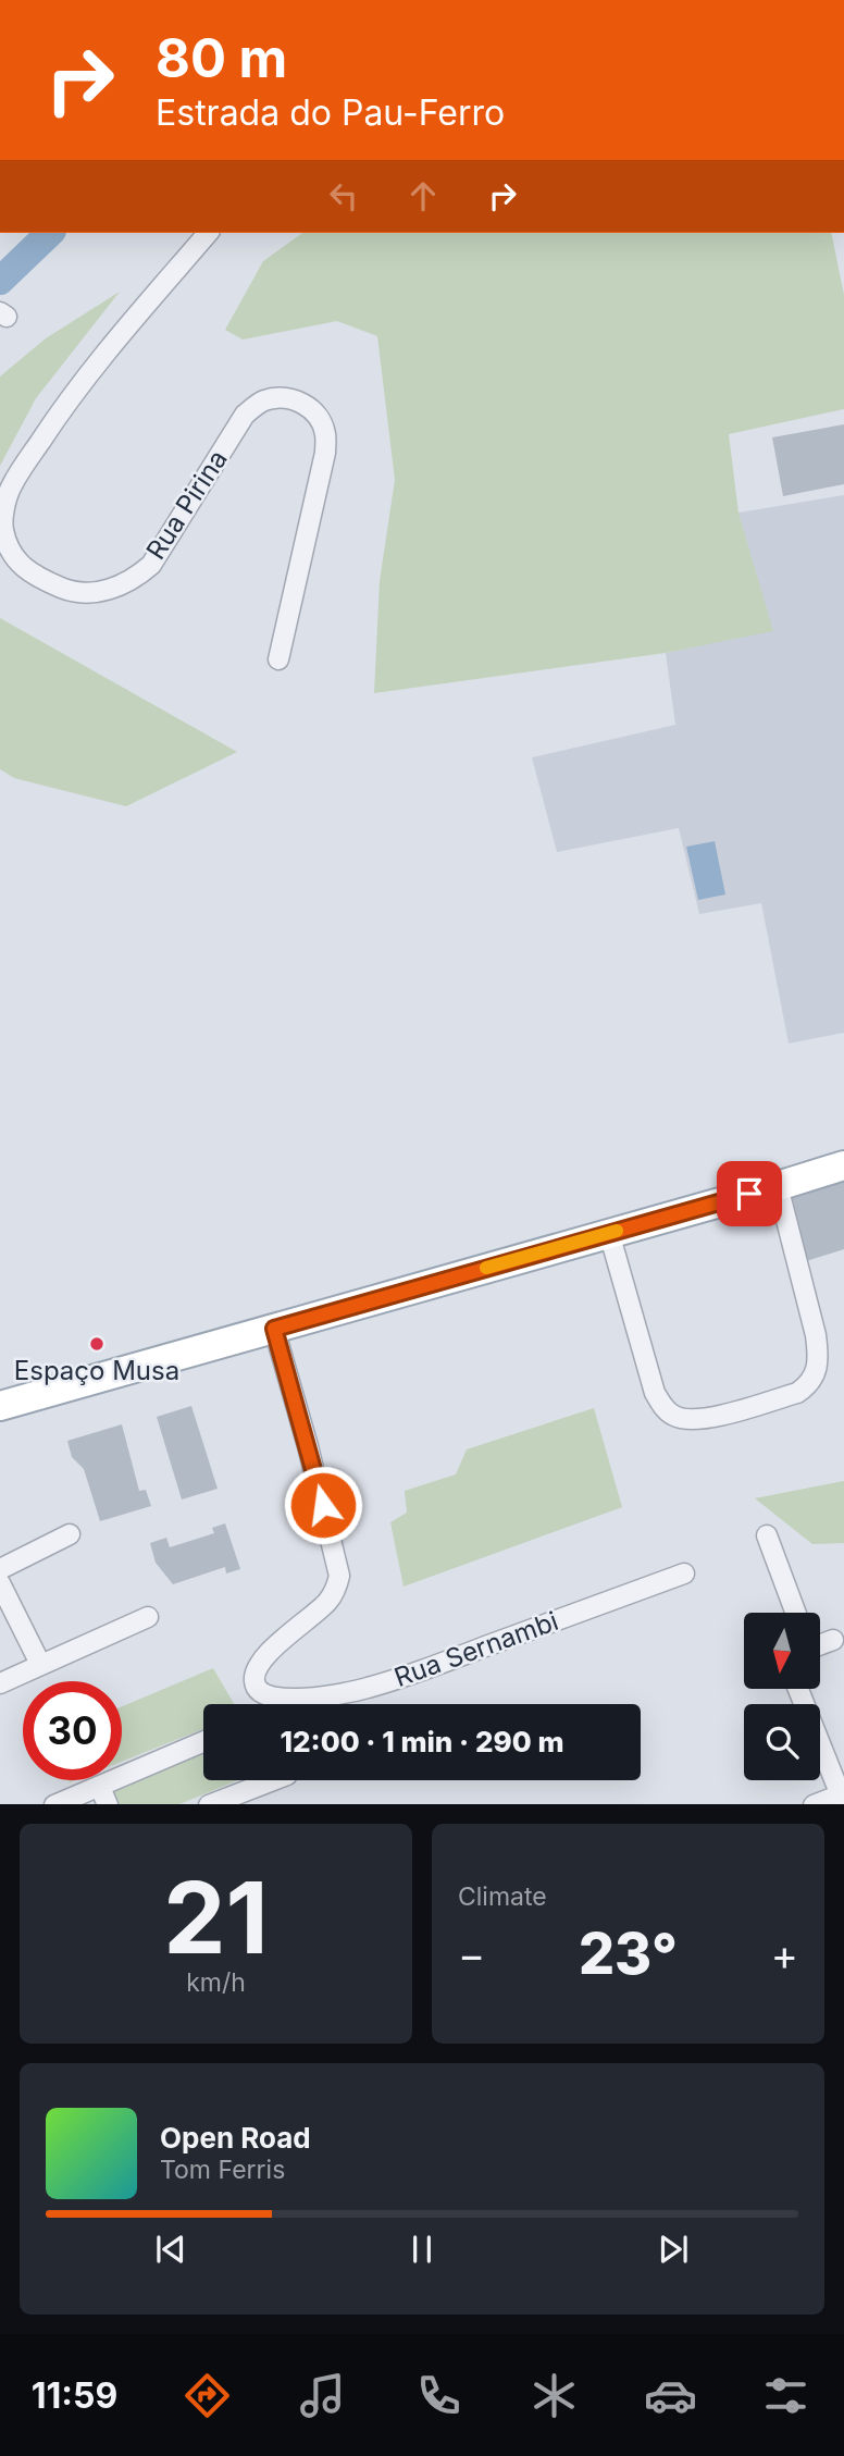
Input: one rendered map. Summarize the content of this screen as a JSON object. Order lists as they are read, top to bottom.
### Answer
{
  "streets": {
    "street": ["Rua Pirina", "Rua Sernambi"]
  },
  "places": ["Espaço Musa"],
  "north": "bottom",
  "page": {
    "turn": ["80 m", "Estrada do Pau-Ferro"],
    "limit": "30",
    "trip": "12:00 · 1 min · 290 m",
    "tile": [
      ["21", "km/h"],
      "Climate"
    ],
    "heat": ["−", "23°", "+"],
    "song": ["Open Road", "Tom Ferris"],
    "tabs": "11:59"
  }
}
